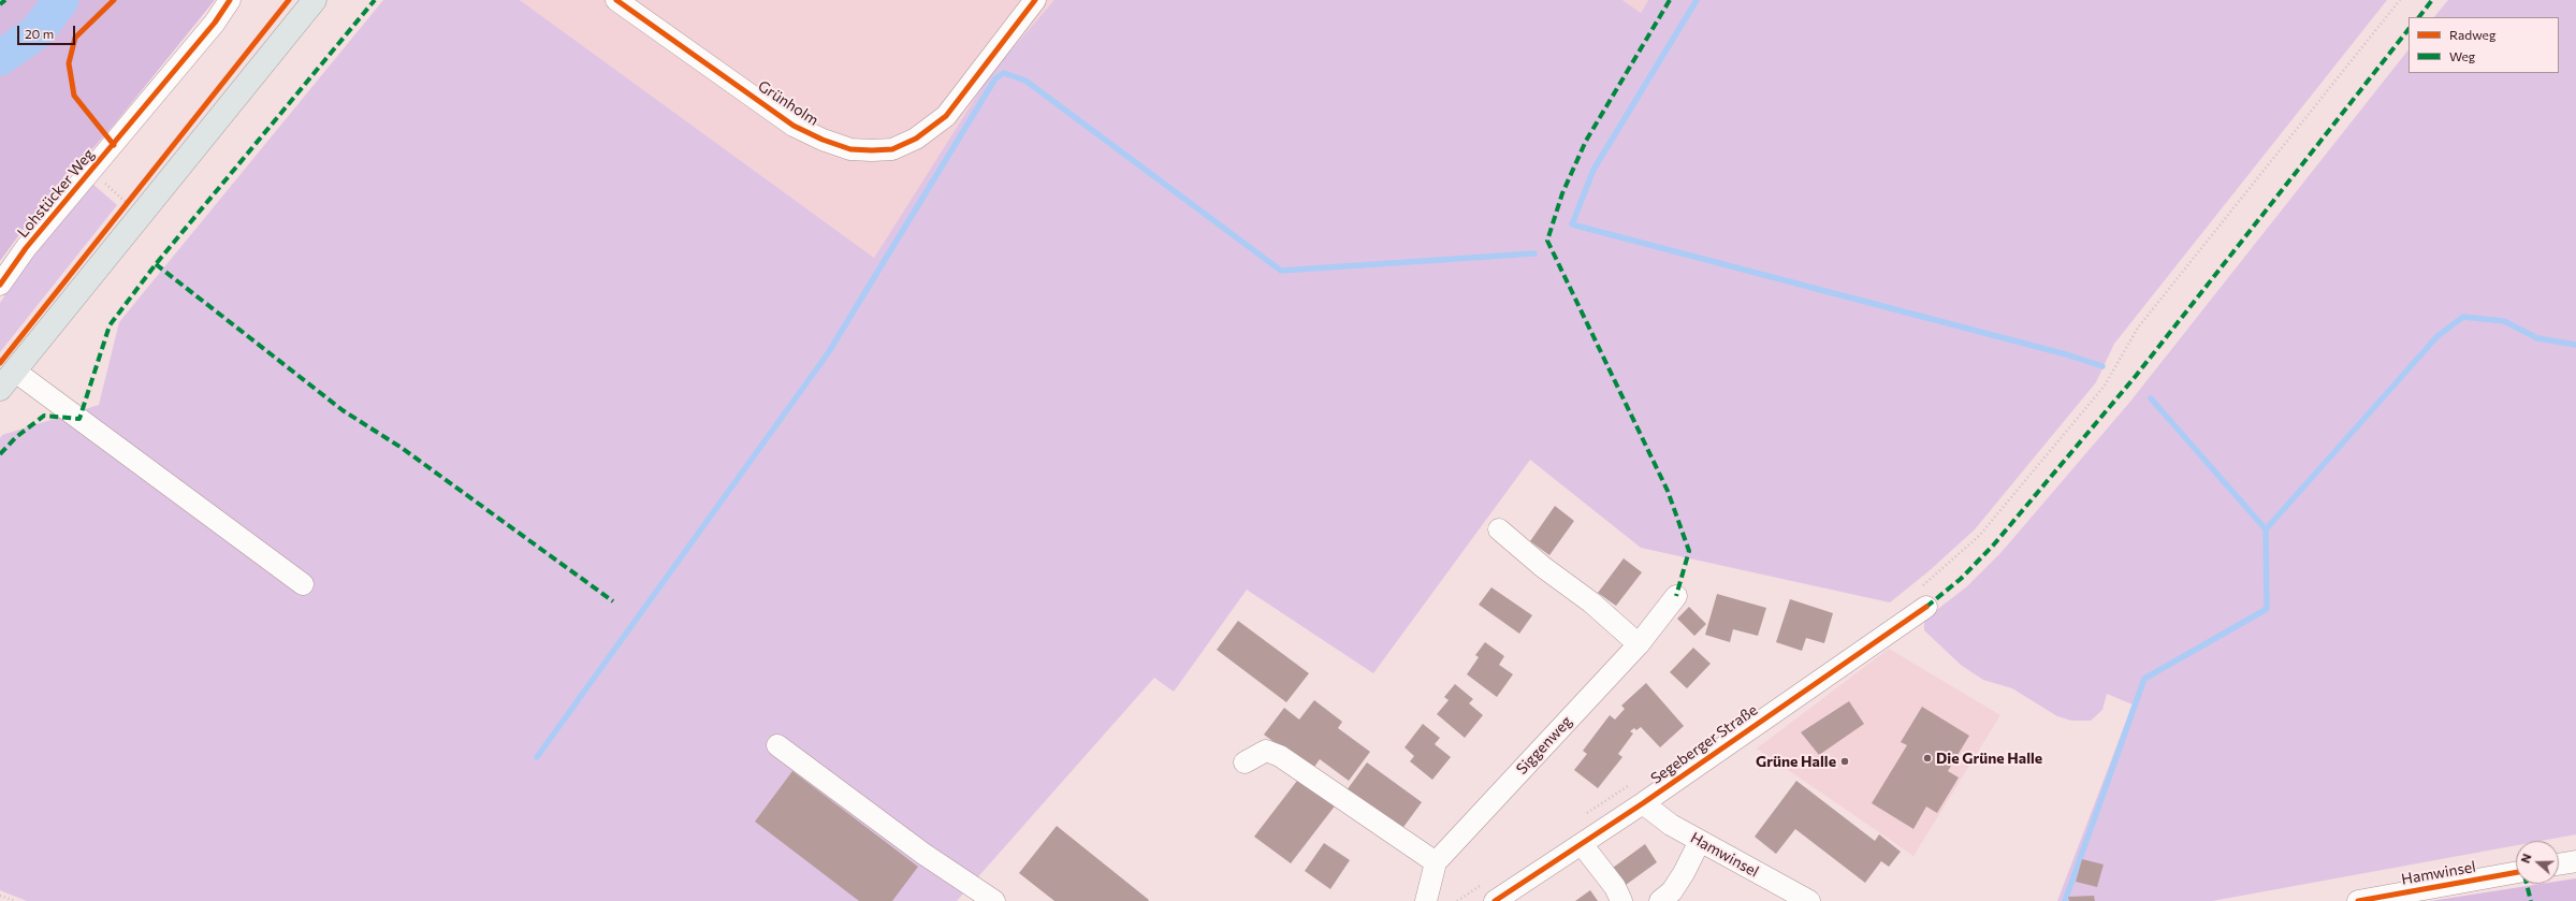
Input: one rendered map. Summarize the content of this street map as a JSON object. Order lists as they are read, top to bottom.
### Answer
{
  "streets": {
    "street": [
      "Grünholm",
      "Lohstücker Weg",
      "Segeberger Straße",
      "Siggenweg",
      "Hamwinsel"
    ]
  },
  "crossings": [
    ["Segeberger Straße", "Hamwinsel"]
  ],
  "places": ["Die Grüne Halle", "Grüne Halle"],
  "legend": ["Radweg", "Weg"],
  "scale_bar": "20 m",
  "north": "left"
}
